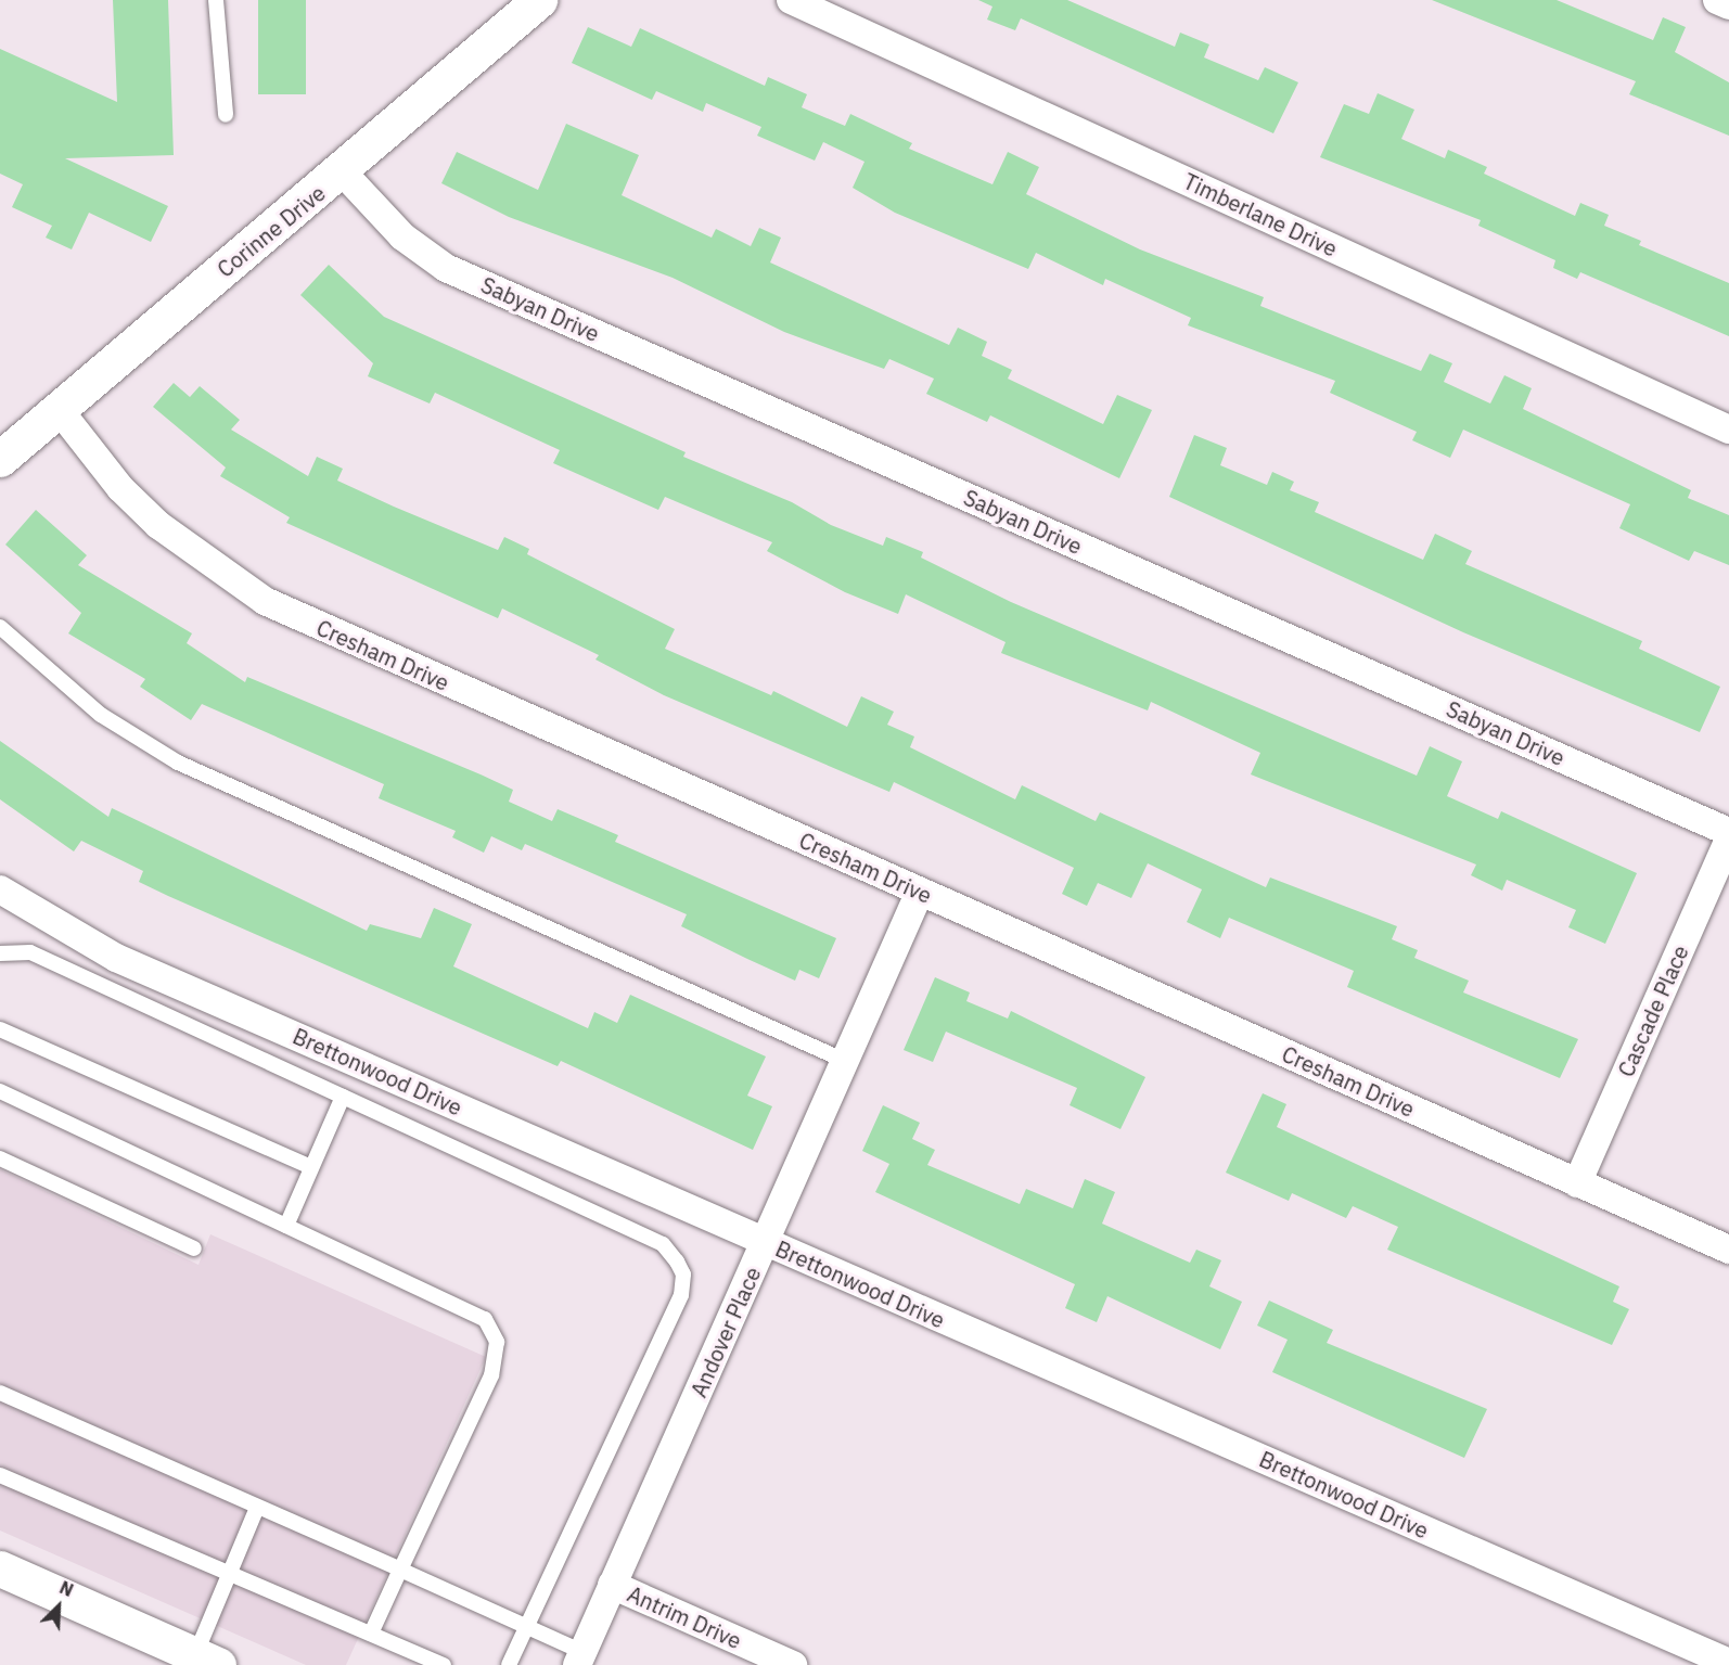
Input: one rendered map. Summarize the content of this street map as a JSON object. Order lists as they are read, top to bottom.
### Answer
{
  "streets": {
    "street": [
      "Timberlane Drive",
      "Corinne Drive",
      "Sabyan Drive",
      "Cresham Drive",
      "Cascade Place",
      "Brettonwood Drive",
      "Andover Place",
      "Antrim Drive"
    ]
  },
  "crossings": [
    ["Corinne Drive", "Sabyan Drive"],
    ["Corinne Drive", "Cresham Drive"],
    ["Cresham Drive", "Cascade Place"],
    ["Cresham Drive", "Andover Place"],
    ["Brettonwood Drive", "Andover Place"],
    ["Andover Place", "Antrim Drive"]
  ],
  "north": "top right"
}
